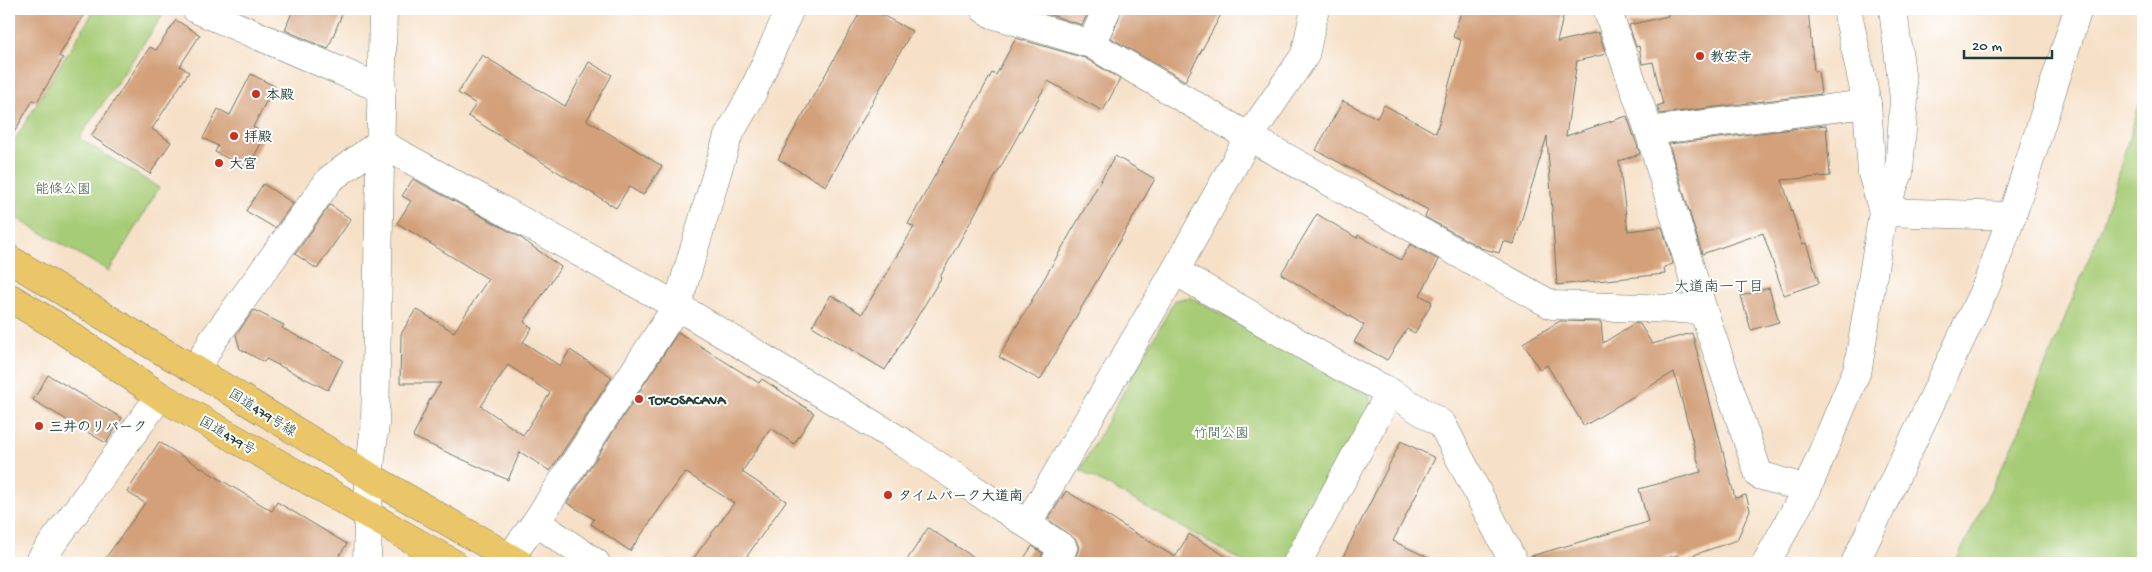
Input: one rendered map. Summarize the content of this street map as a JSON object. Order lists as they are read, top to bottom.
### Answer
{
  "streets": {
    "highway": ["国道479号線", "国道479号"]
  },
  "districts": ["大道南一丁目"],
  "parks": ["能條公園", "竹間公園"],
  "places": [
    "教安寺",
    "本殿",
    "拝殿",
    "大宮",
    "TOKOSACAVA",
    "三井のリパーク",
    "タイムパーク大道南"
  ],
  "scale_bar": "20 m"
}
